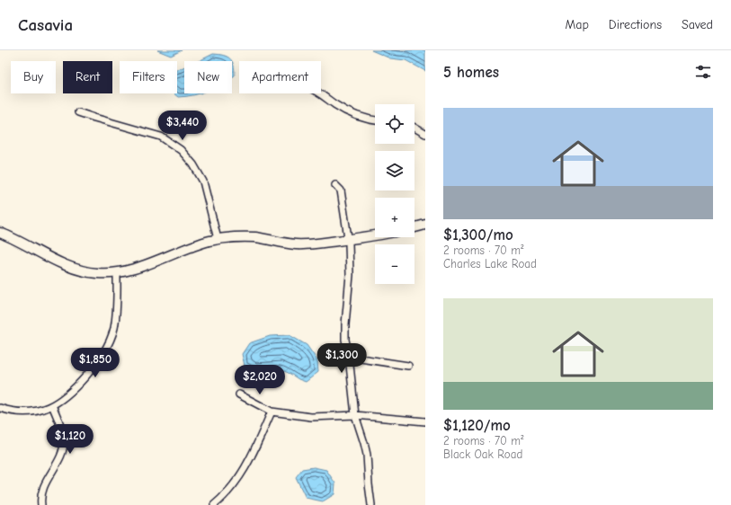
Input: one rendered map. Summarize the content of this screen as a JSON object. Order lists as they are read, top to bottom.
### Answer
{
  "page": {
    "header": "Casavia",
    "nav": ["Map", "Directions", "Saved"],
    "heading": "5 homes",
    "chip": [
      "Buy",
      "Rent",
      "Filters",
      "New",
      "Apartment"
    ],
    "list": [
      {
        "name": "$1,300/mo",
        "note": "2 rooms · 70 m² · Charles Lake Road"
      },
      {
        "name": "$1,120/mo",
        "note": "2 rooms · 70 m² · Black Oak Road"
      }
    ],
    "map_buttons": ["+", "−"],
    "price": [
      "$3,440",
      "$1,300",
      "$1,850",
      "$2,020",
      "$1,120"
    ]
  }
}
